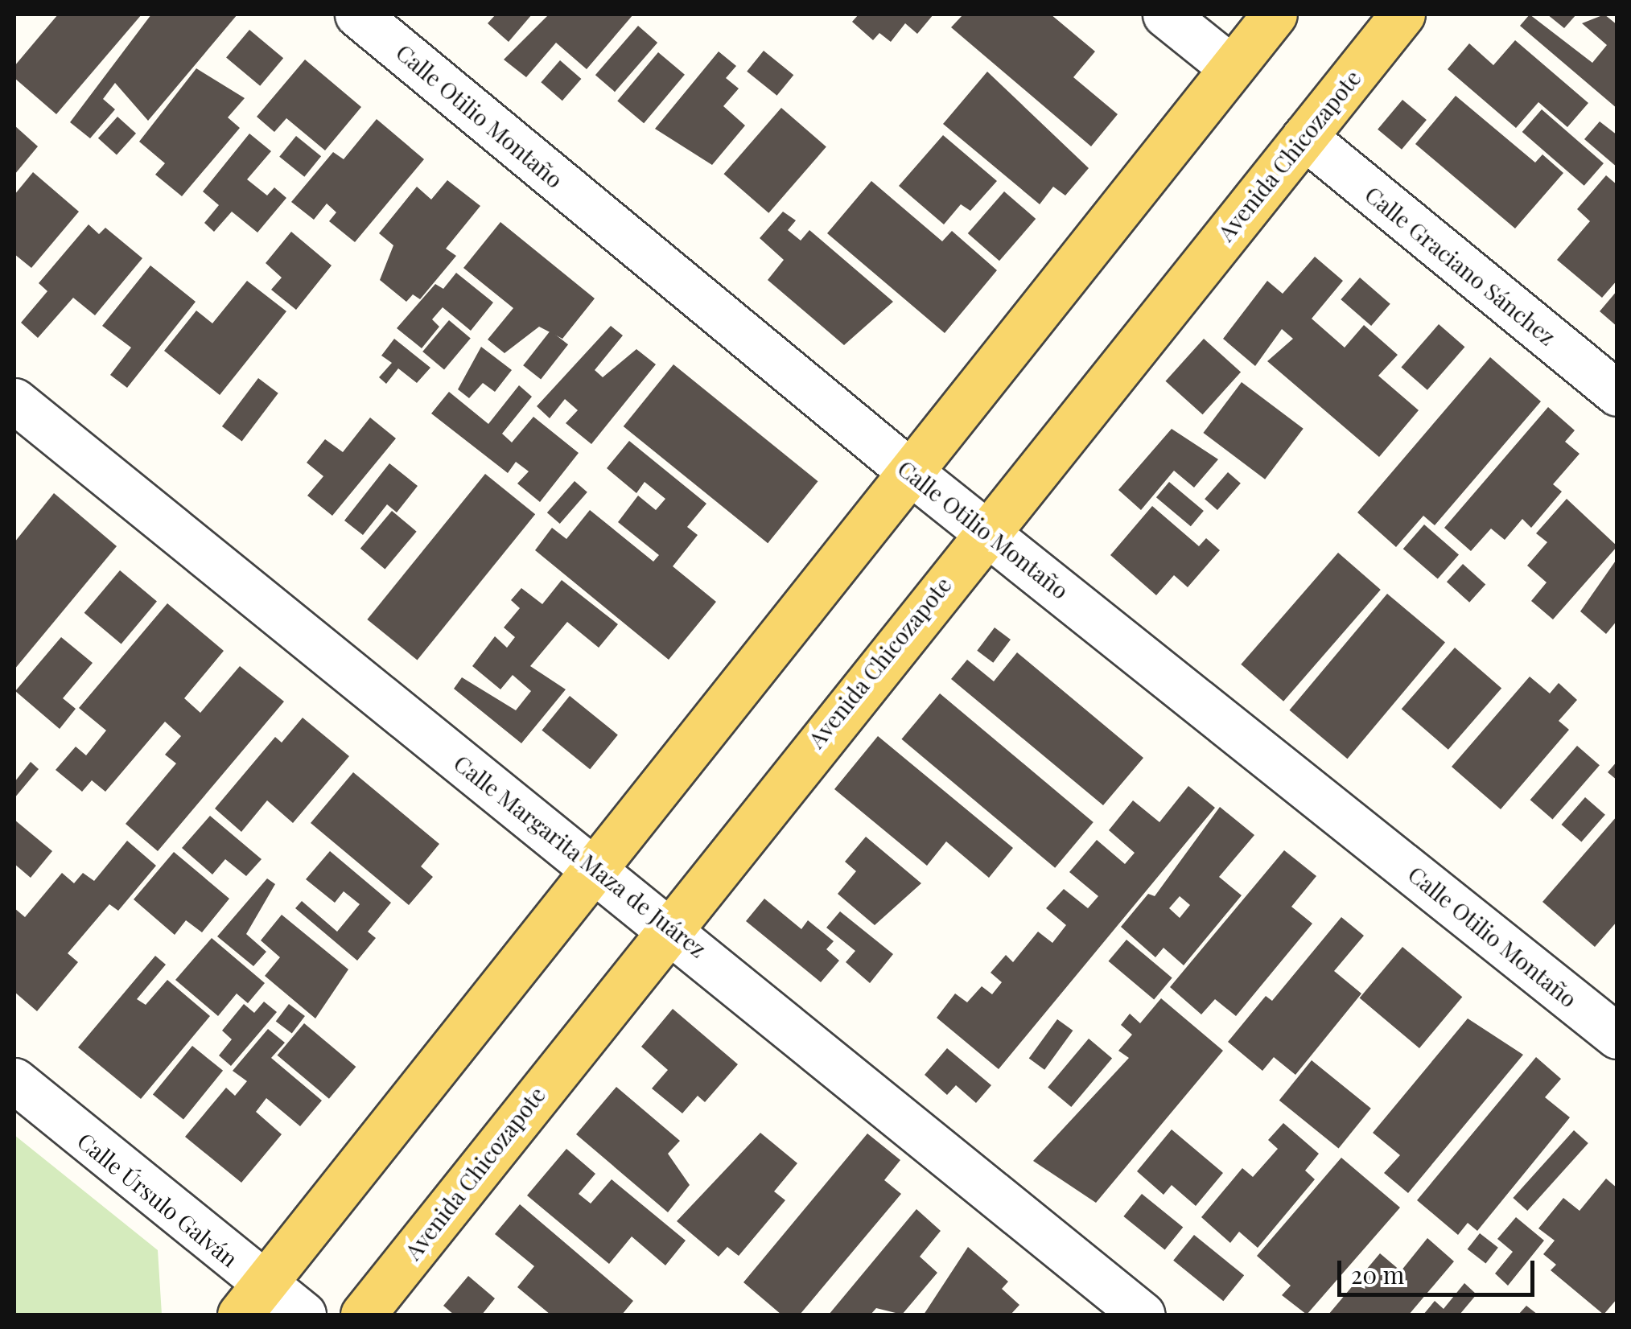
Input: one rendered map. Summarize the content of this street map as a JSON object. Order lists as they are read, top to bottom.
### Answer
{
  "streets": {
    "main road": ["Avenida Chicozapote"],
    "street": [
      "Calle Otilio Montaño",
      "Calle Graciano Sánchez",
      "Calle Margarita Maza de Juárez",
      "Calle Úrsulo Galván"
    ]
  },
  "crossings": [
    ["Calle Otilio Montaño", "Avenida Chicozapote"],
    ["Avenida Chicozapote", "Calle Graciano Sánchez"],
    ["Avenida Chicozapote", "Calle Margarita Maza de Juárez"]
  ],
  "scale_bar": "20 m"
}
